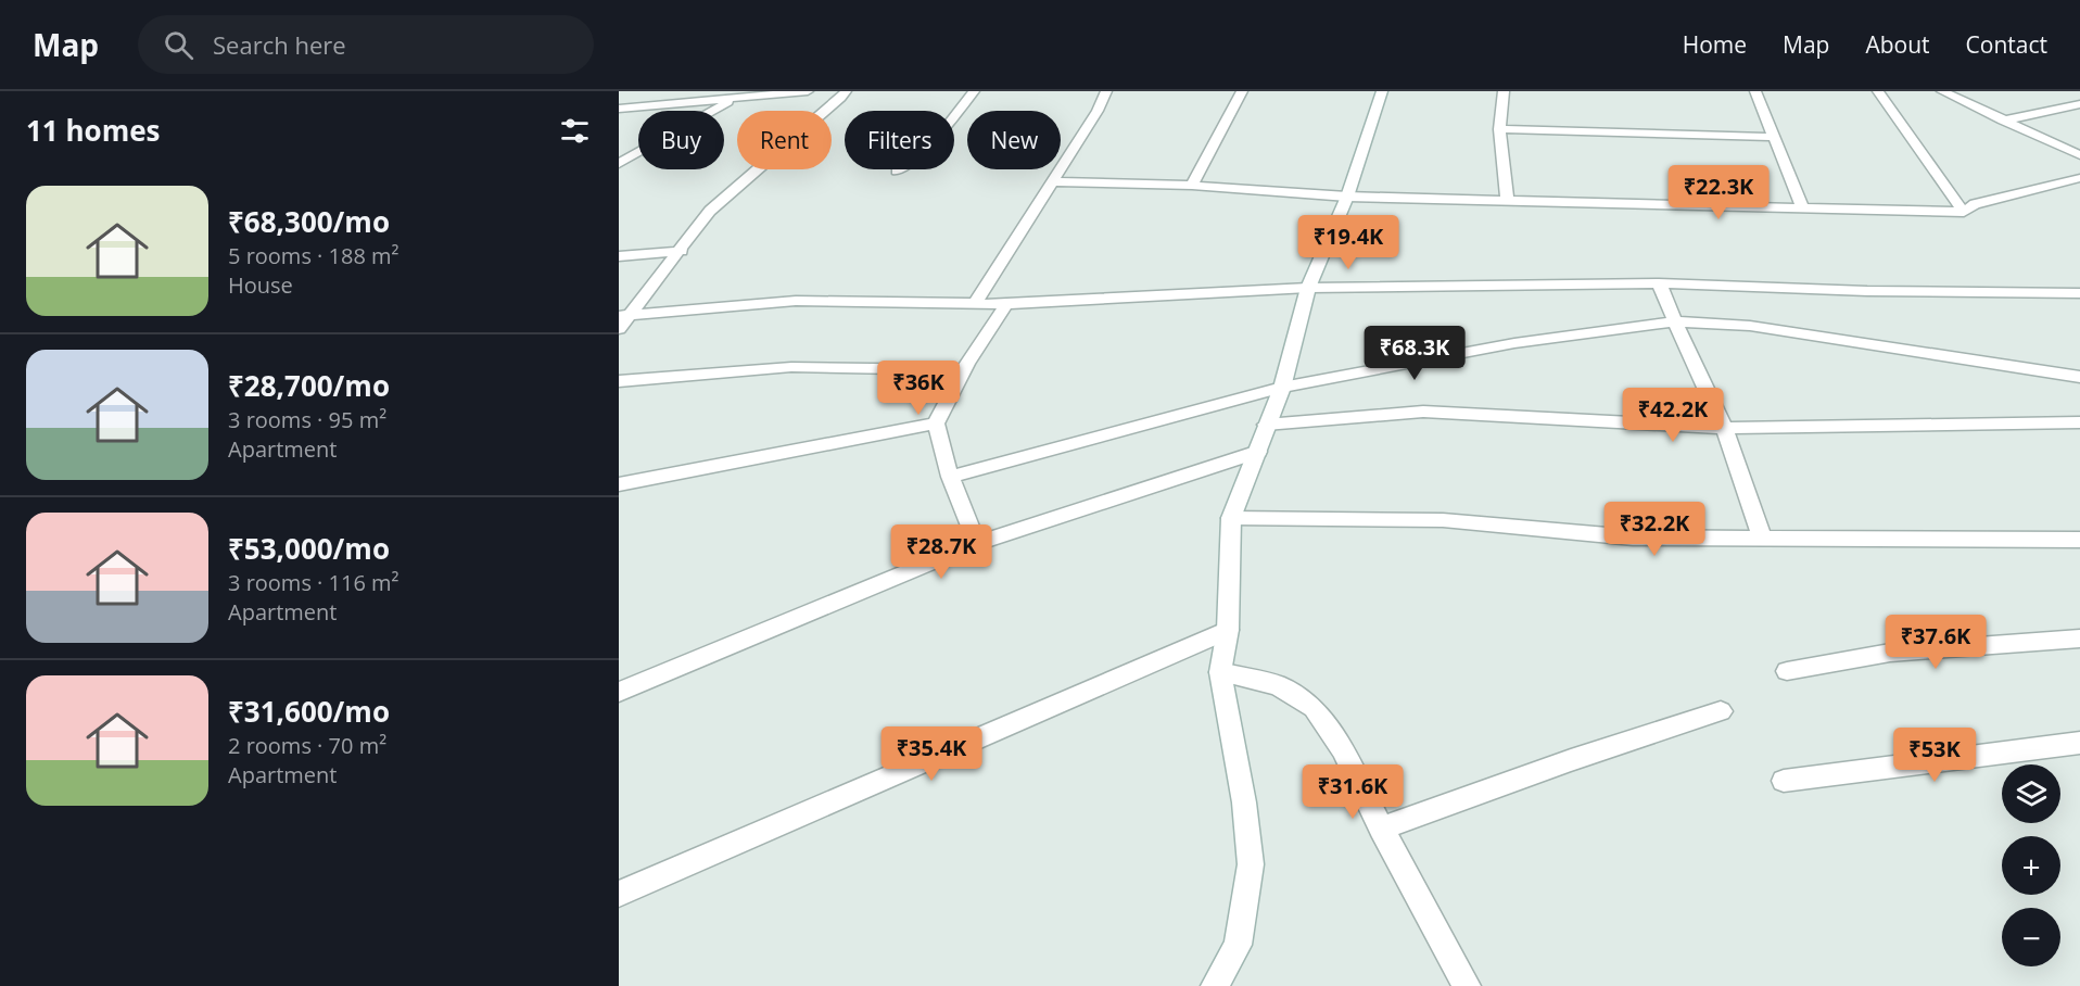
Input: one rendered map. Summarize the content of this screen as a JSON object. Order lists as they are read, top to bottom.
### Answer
{
  "page": {
    "header": "Map",
    "search": "Search here",
    "nav": [
      "Home",
      "Map",
      "About",
      "Contact"
    ],
    "heading": "11 homes",
    "chip": [
      "Buy",
      "Rent",
      "Filters",
      "New"
    ],
    "price": [
      "₹22.3K",
      "₹19.4K",
      "₹68.3K",
      "₹36K",
      "₹42.2K",
      "₹32.2K",
      "₹28.7K",
      "₹37.6K",
      "₹35.4K",
      "₹53K",
      "₹31.6K"
    ],
    "list": [
      {
        "name": "₹68,300/mo",
        "note": "5 rooms · 188 m² · House"
      },
      {
        "name": "₹28,700/mo",
        "note": "3 rooms · 95 m² · Apartment"
      },
      {
        "name": "₹53,000/mo",
        "note": "3 rooms · 116 m² · Apartment"
      },
      {
        "name": "₹31,600/mo",
        "note": "2 rooms · 70 m² · Apartment"
      }
    ],
    "map_buttons": ["+", "−"]
  }
}
